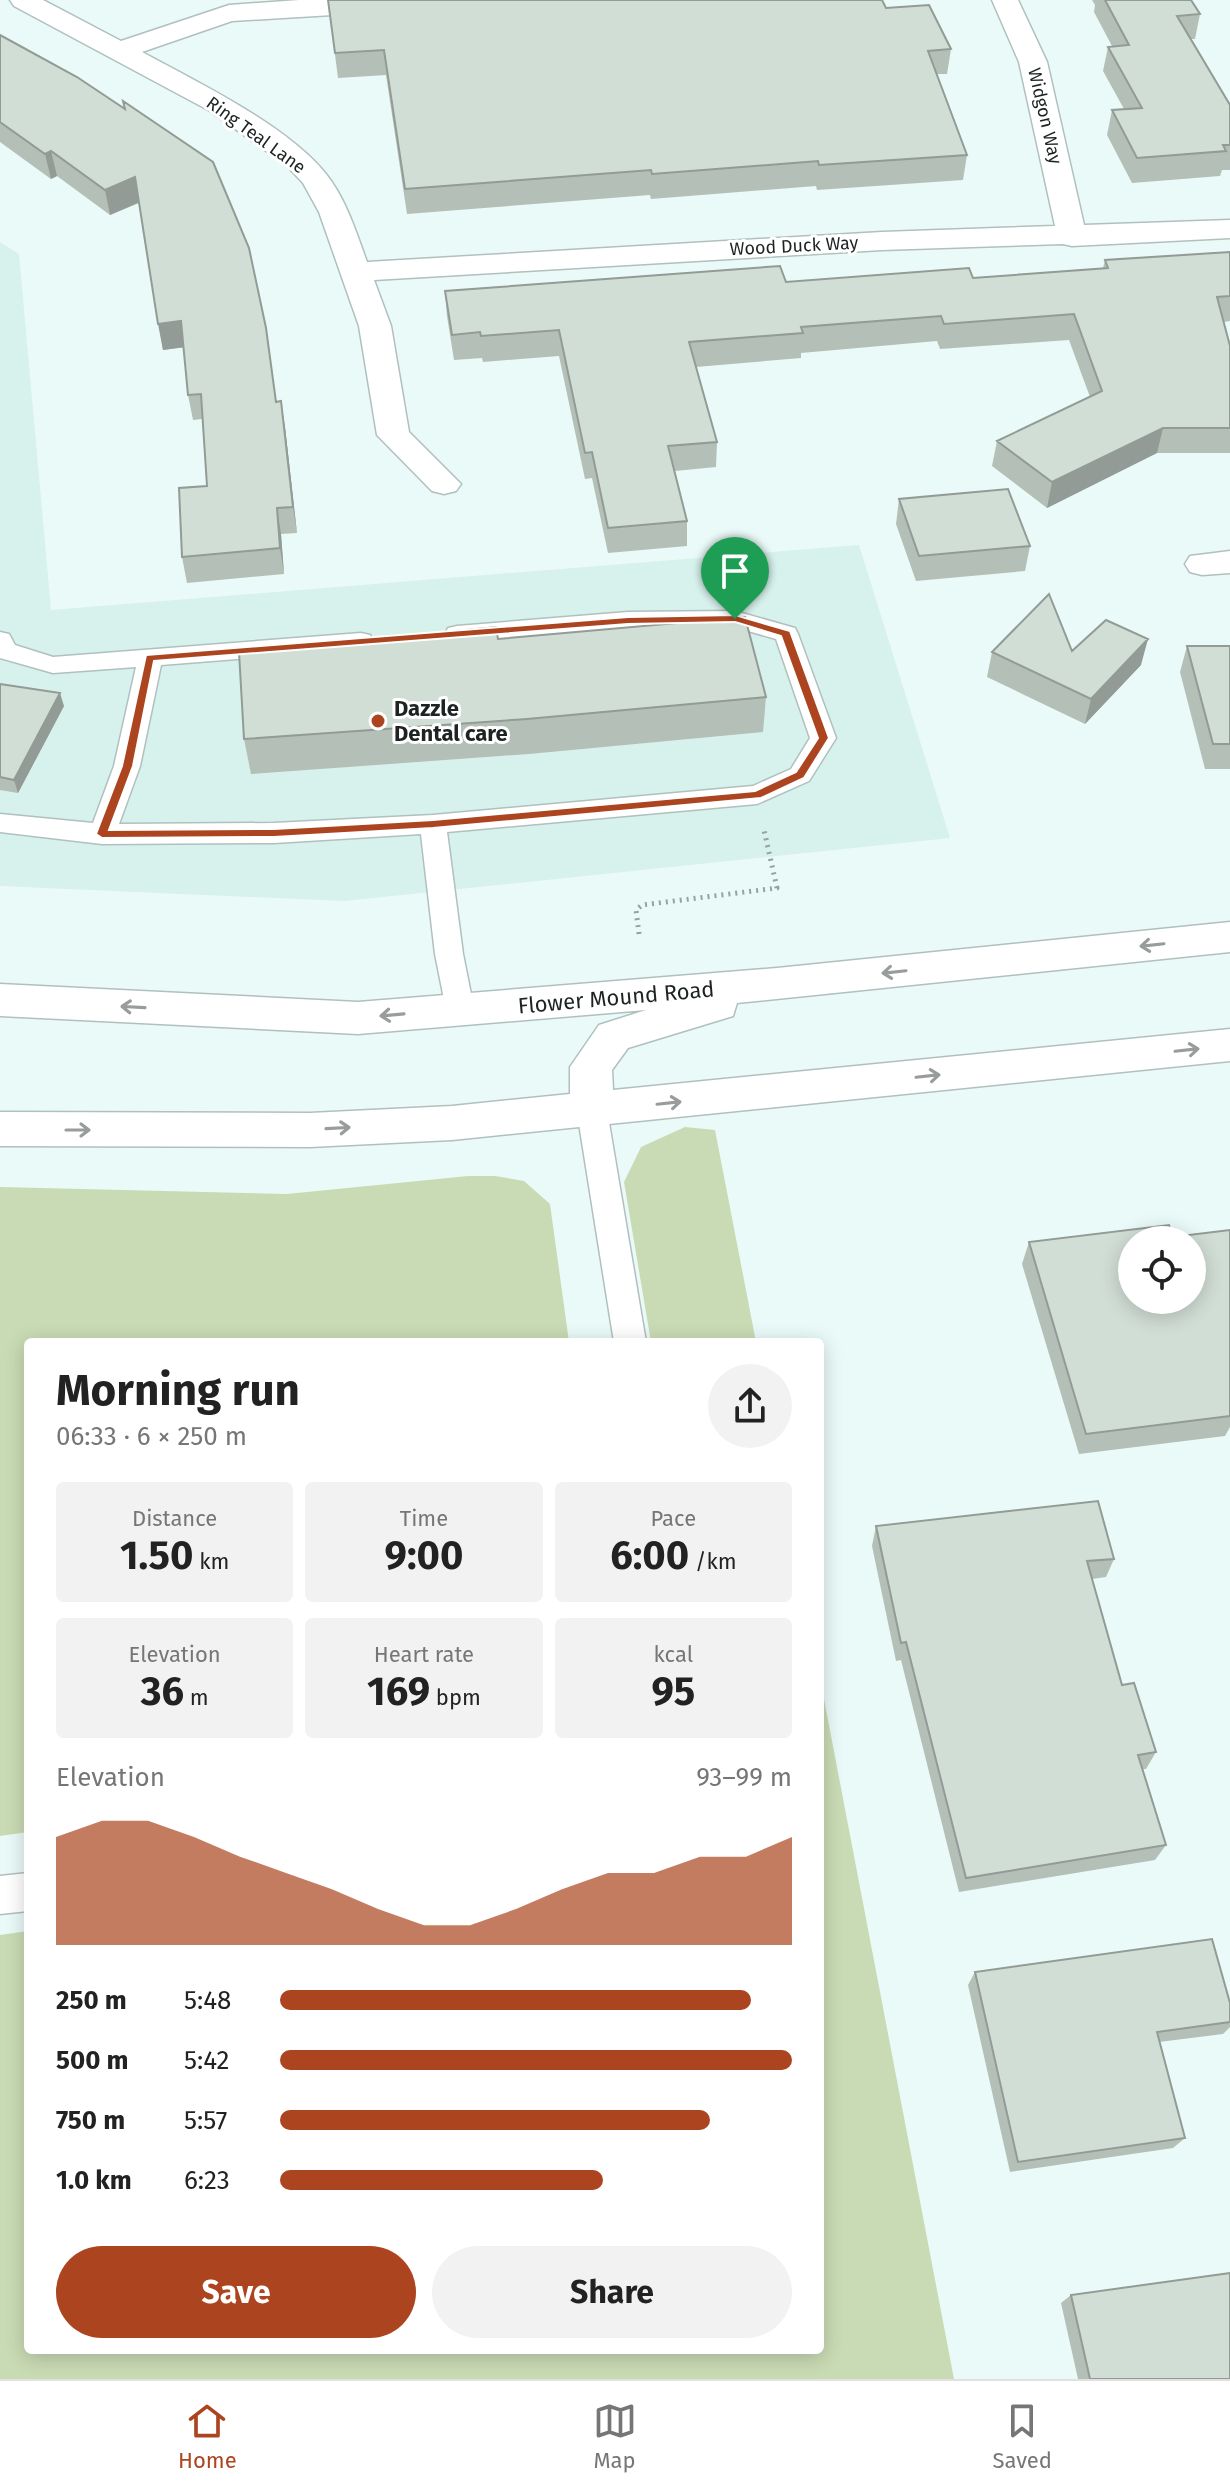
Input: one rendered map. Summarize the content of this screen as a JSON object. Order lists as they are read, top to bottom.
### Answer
{
  "streets": {
    "street": [
      "Widgon Way",
      "Ring Teal Lane",
      "Wood Duck Way",
      "Flower Mound Road"
    ]
  },
  "crossings": [
    ["Widgon Way", "Wood Duck Way"],
    ["Ring Teal Lane", "Wood Duck Way"]
  ],
  "places": ["Dazzle Dental care"],
  "page": {
    "heading": ["Morning run", "06:33 · 6 × 250 m"],
    "stats": [
      ["Distance", "1.50 km"],
      ["Time", "9:00"],
      ["Pace", "6:00 /km"],
      ["Elevation", "36 m"],
      ["Heart rate", "169 bpm"],
      ["kcal", "95"]
    ],
    "chart": ["Elevation", "93–99 m"],
    "list": [
      {
        "name": "250 m",
        "note": "5:48"
      },
      {
        "name": "500 m",
        "note": "5:42"
      },
      {
        "name": "750 m",
        "note": "5:57"
      },
      {
        "name": "1.0 km",
        "note": "6:23"
      }
    ],
    "buttons": ["Save", "Share"],
    "tabs": ["Home", "Map", "Saved"]
  }
}
